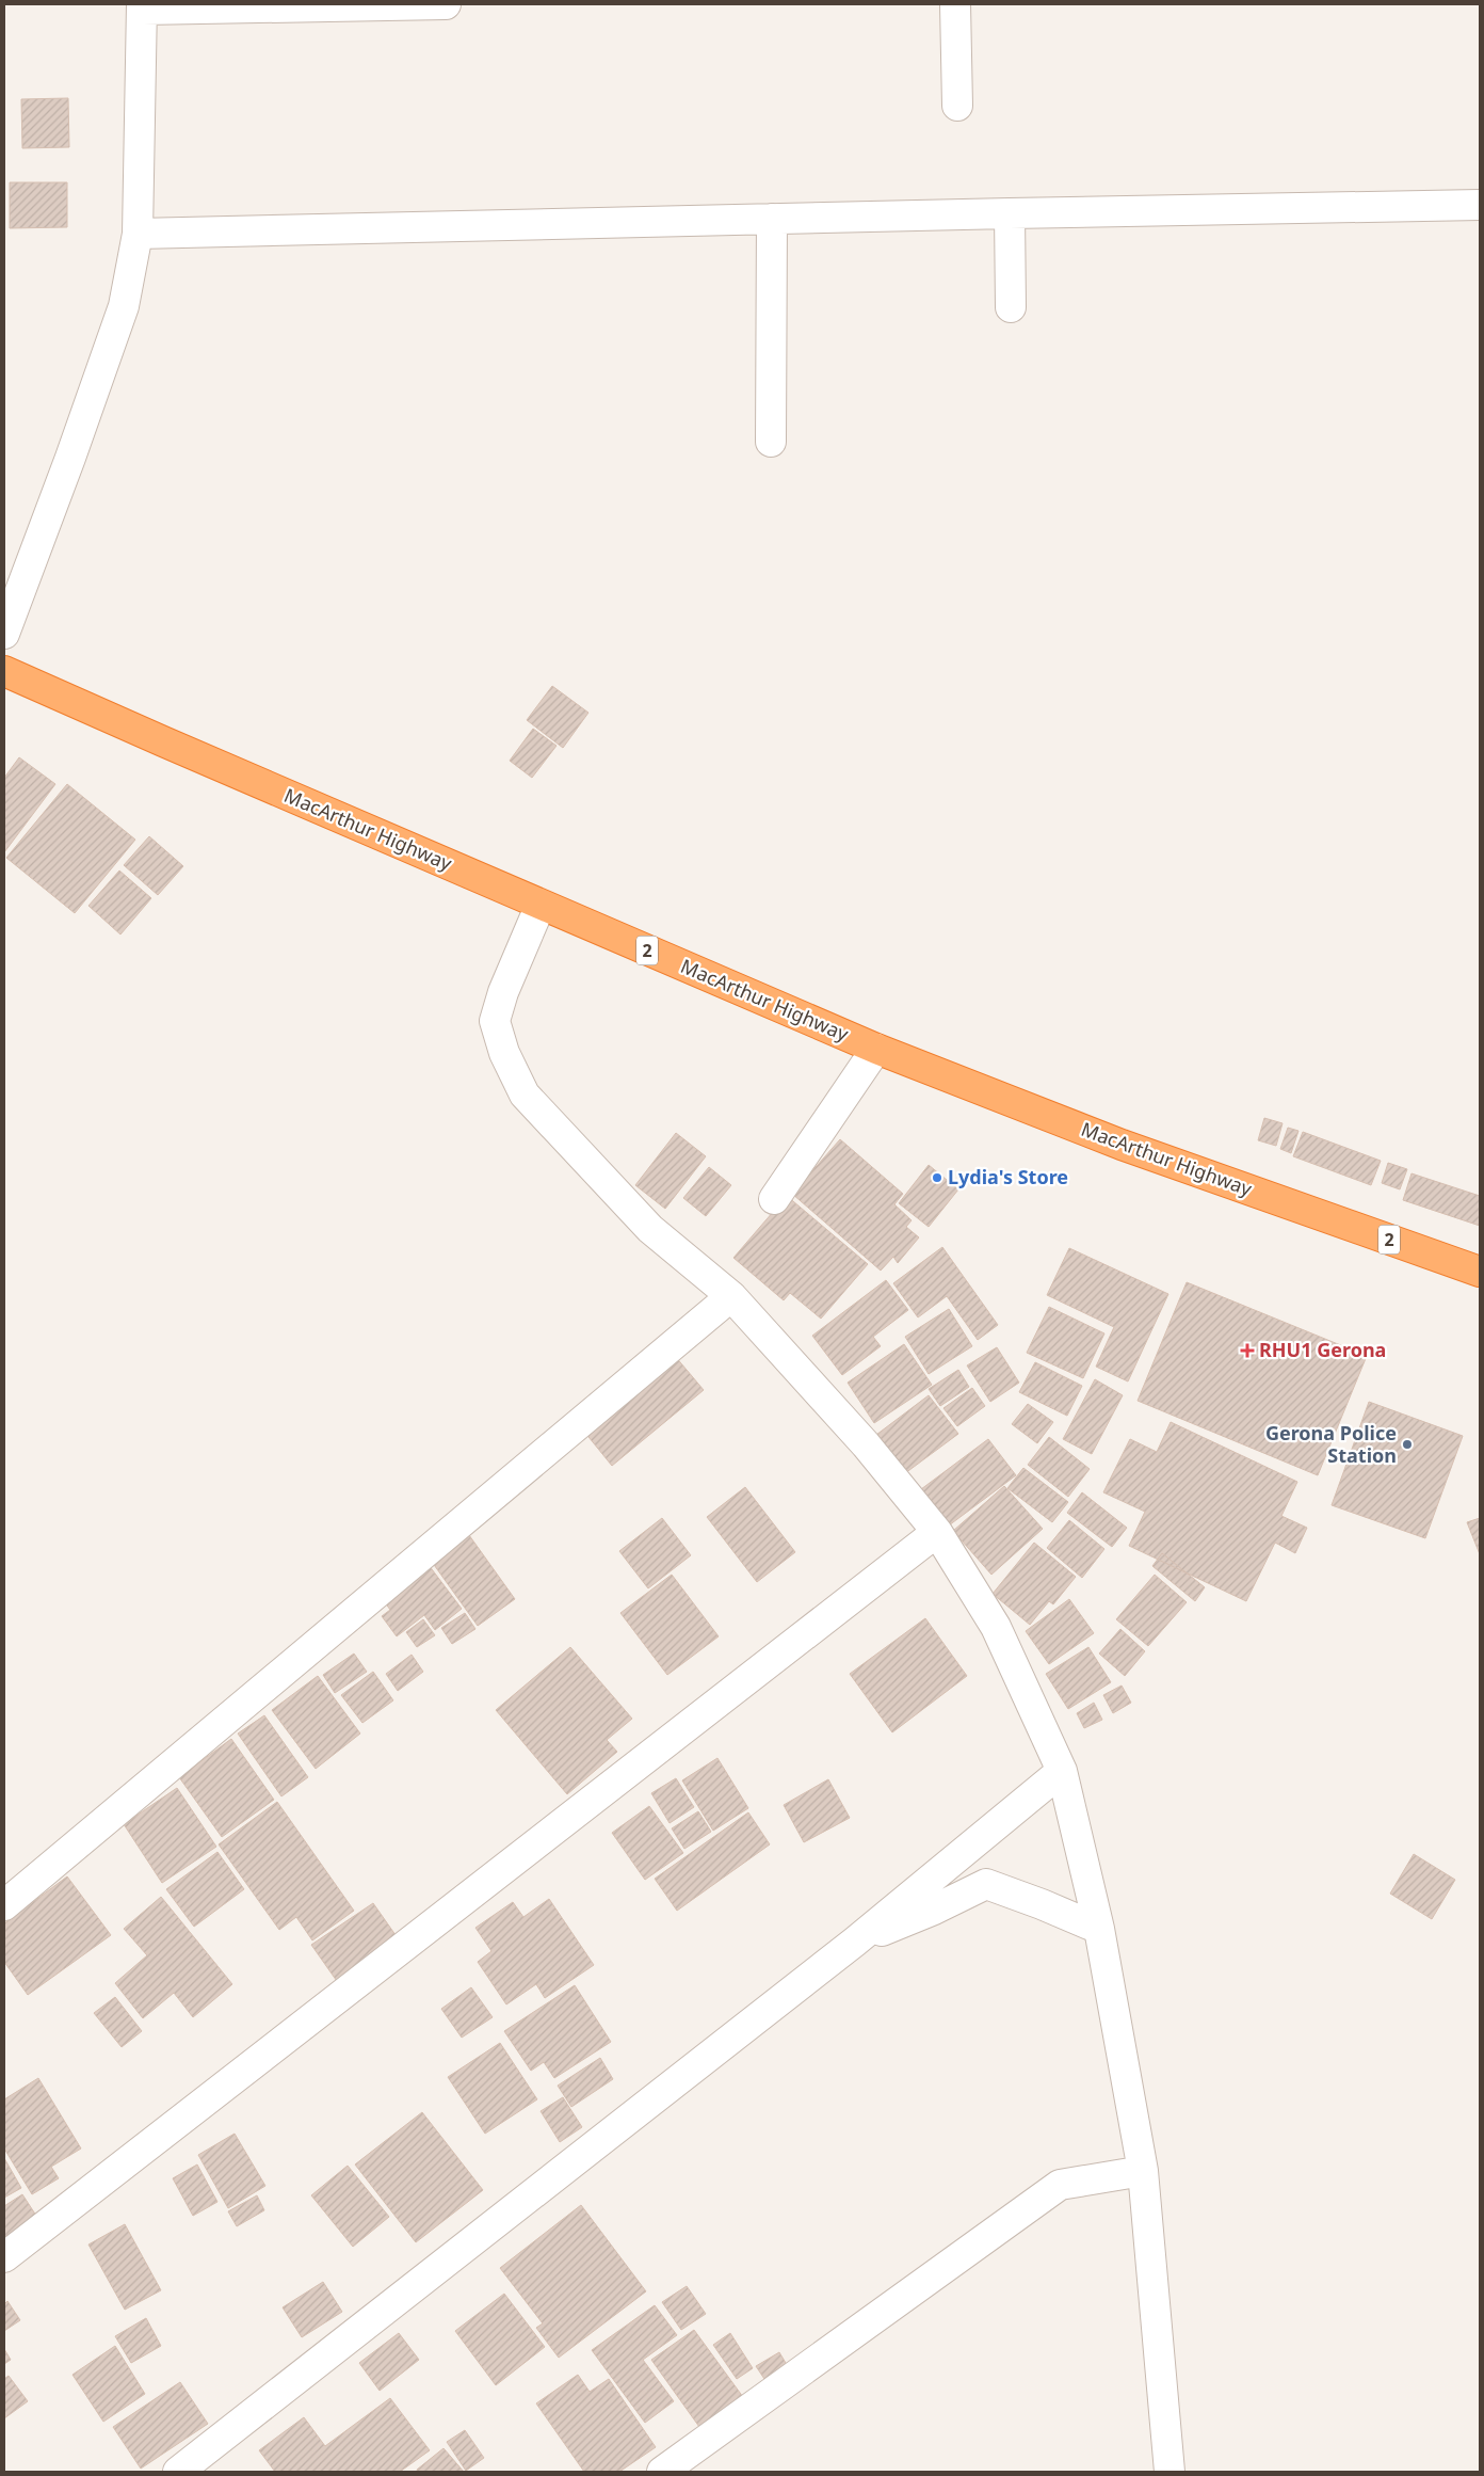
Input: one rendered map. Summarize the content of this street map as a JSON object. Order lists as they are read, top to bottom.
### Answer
{
  "streets": {
    "highway": ["MacArthur Highway", "2"]
  },
  "places": {
    "other": ["Lydia's Store", "Gerona Police Station"],
    "health": ["RHU1 Gerona"]
  }
}
